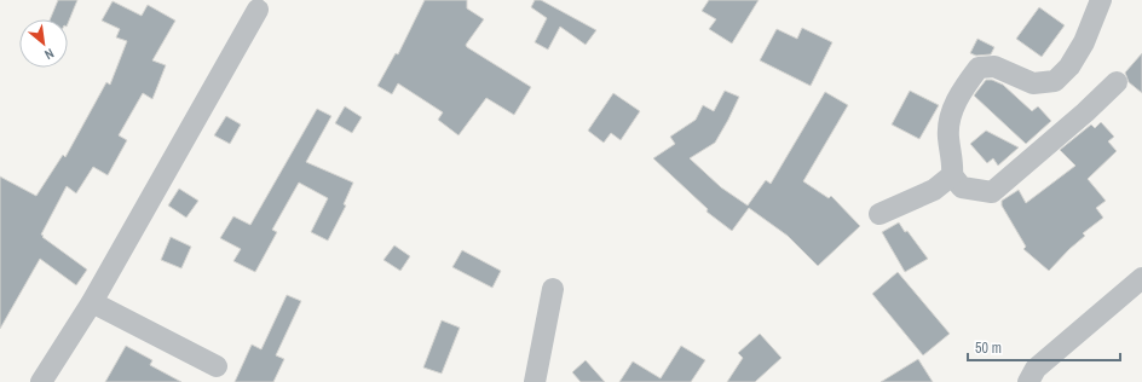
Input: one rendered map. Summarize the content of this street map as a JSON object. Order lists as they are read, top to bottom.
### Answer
{
  "scale_bar": "50 m",
  "north": "bottom right"
}
